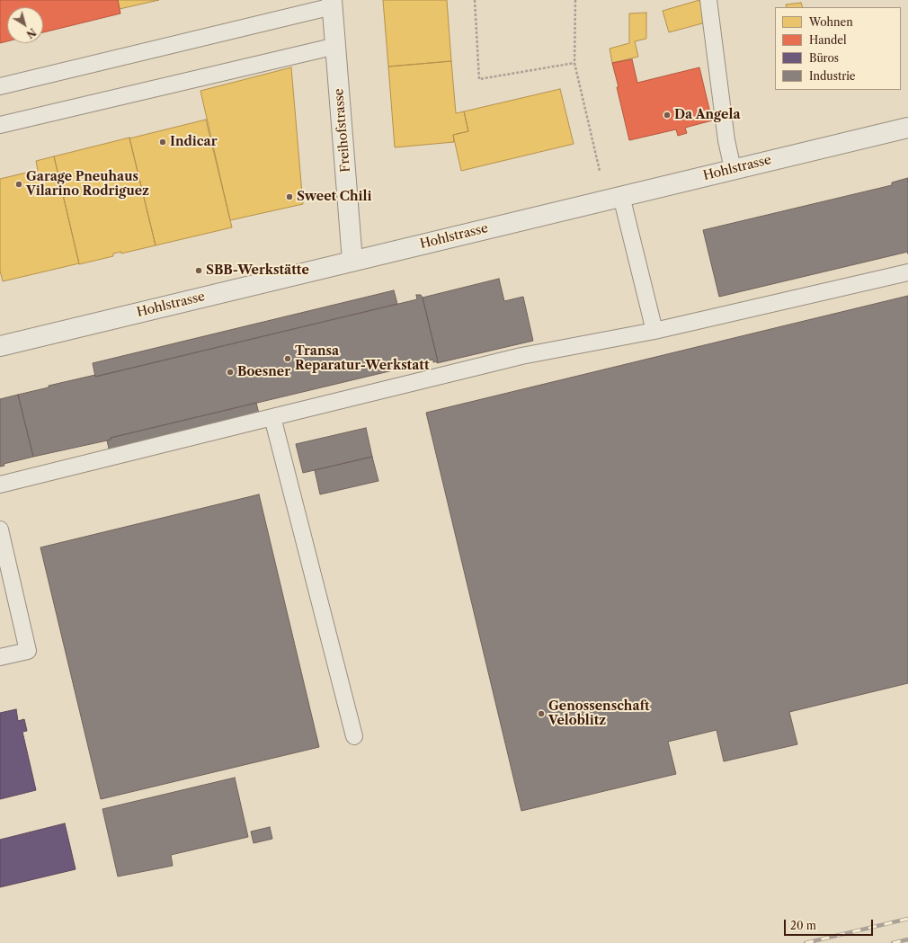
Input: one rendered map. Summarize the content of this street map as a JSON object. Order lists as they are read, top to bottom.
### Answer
{
  "streets": {
    "street": ["Freihofstrasse", "Hohlstrasse"]
  },
  "crossings": [
    ["Freihofstrasse", "Hohlstrasse"]
  ],
  "places": [
    "Da Angela",
    "Indicar",
    "Garage Pneuhaus Vilarino Rodriguez",
    "Sweet Chili",
    "SBB-Werkstätte",
    "Transa Reparatur-Werkstatt",
    "Boesner",
    "Genossenschaft Veloblitz"
  ],
  "legend": [
    "Wohnen",
    "Handel",
    "Büros",
    "Industrie"
  ],
  "scale_bar": "20 m",
  "north": "bottom right"
}
